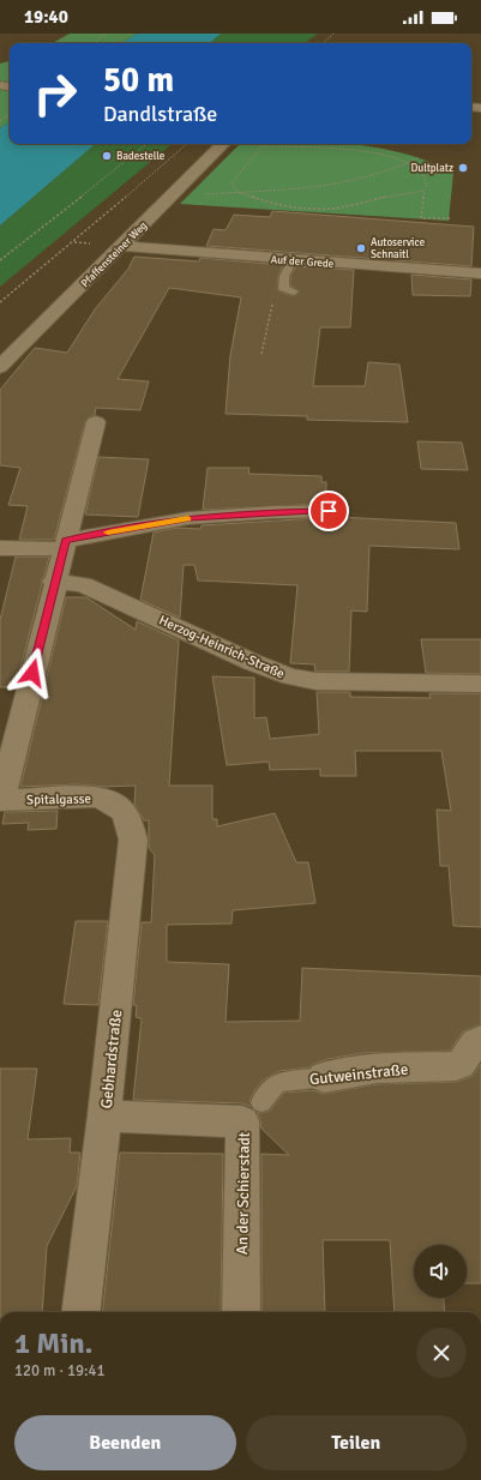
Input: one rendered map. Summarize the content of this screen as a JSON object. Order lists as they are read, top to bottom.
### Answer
{
  "streets": {
    "street": [
      "Pfaffensteiner Weg",
      "Auf der Grede",
      "Herzog-Heinrich-Straße",
      "Spitalgasse",
      "Gebhardstraße",
      "Gutweinstraße",
      "An der Schierstadt"
    ]
  },
  "crossings": [
    ["Pfaffensteiner Weg", "Auf der Grede"],
    ["Spitalgasse", "Gebhardstraße"],
    ["Gebhardstraße", "An der Schierstadt"],
    ["Gutweinstraße", "An der Schierstadt"]
  ],
  "places": ["Badestelle", "Dultplatz", "Autoservice Schnaitl"],
  "page": {
    "status": "19:40",
    "turn": ["50 m", "Dandlstraße"],
    "heading": ["1 Min.", "120 m · 19:41"],
    "buttons": ["Beenden", "Teilen"]
  }
}
